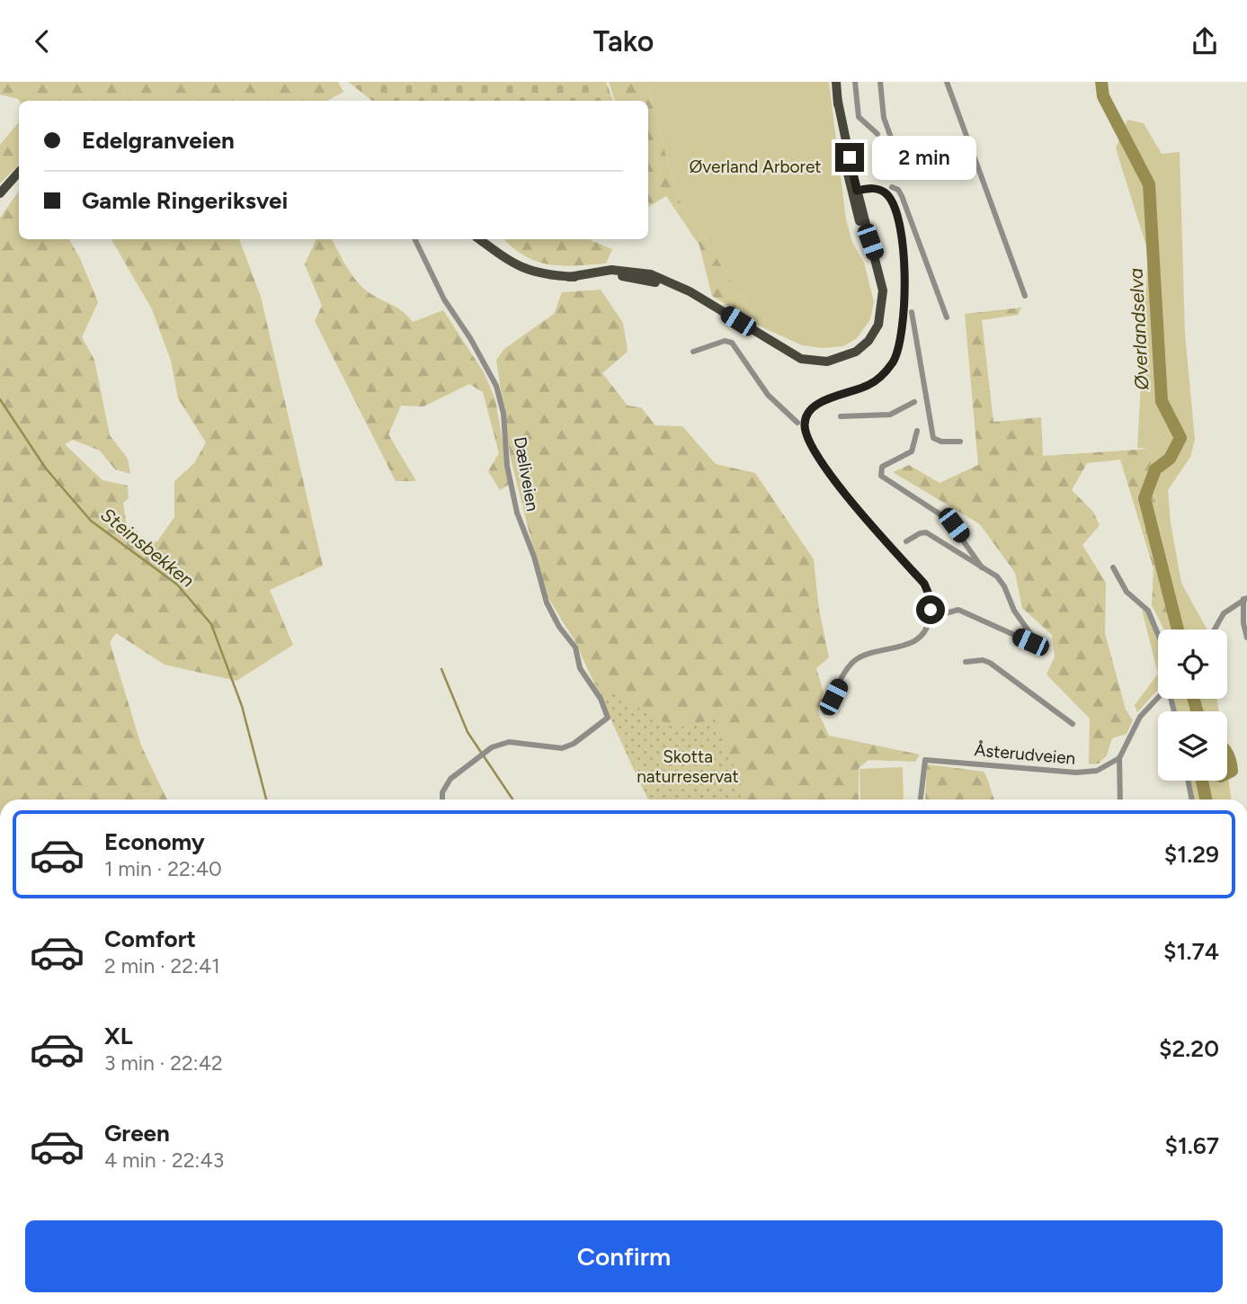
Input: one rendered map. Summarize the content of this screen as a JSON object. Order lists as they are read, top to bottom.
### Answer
{
  "streets": {
    "street": ["Dæliveien", "Åsterudveien"]
  },
  "water": ["Øverlandselva", "Steinsbekken"],
  "parks": ["Øverland Arboret", "Skotta naturreservat"],
  "page": {
    "header": "Tako",
    "banner": ["Edelgranveien", "Gamle Ringeriksvei"],
    "bubble": "2 min",
    "list": [
      {
        "name": "Economy",
        "note": "1 min · 22:40",
        "value": "$1.29"
      },
      {
        "name": "Comfort",
        "note": "2 min · 22:41",
        "value": "$1.74"
      },
      {
        "name": "XL",
        "note": "3 min · 22:42",
        "value": "$2.20"
      },
      {
        "name": "Green",
        "note": "4 min · 22:43",
        "value": "$1.67"
      }
    ],
    "buttons": "Confirm"
  }
}
